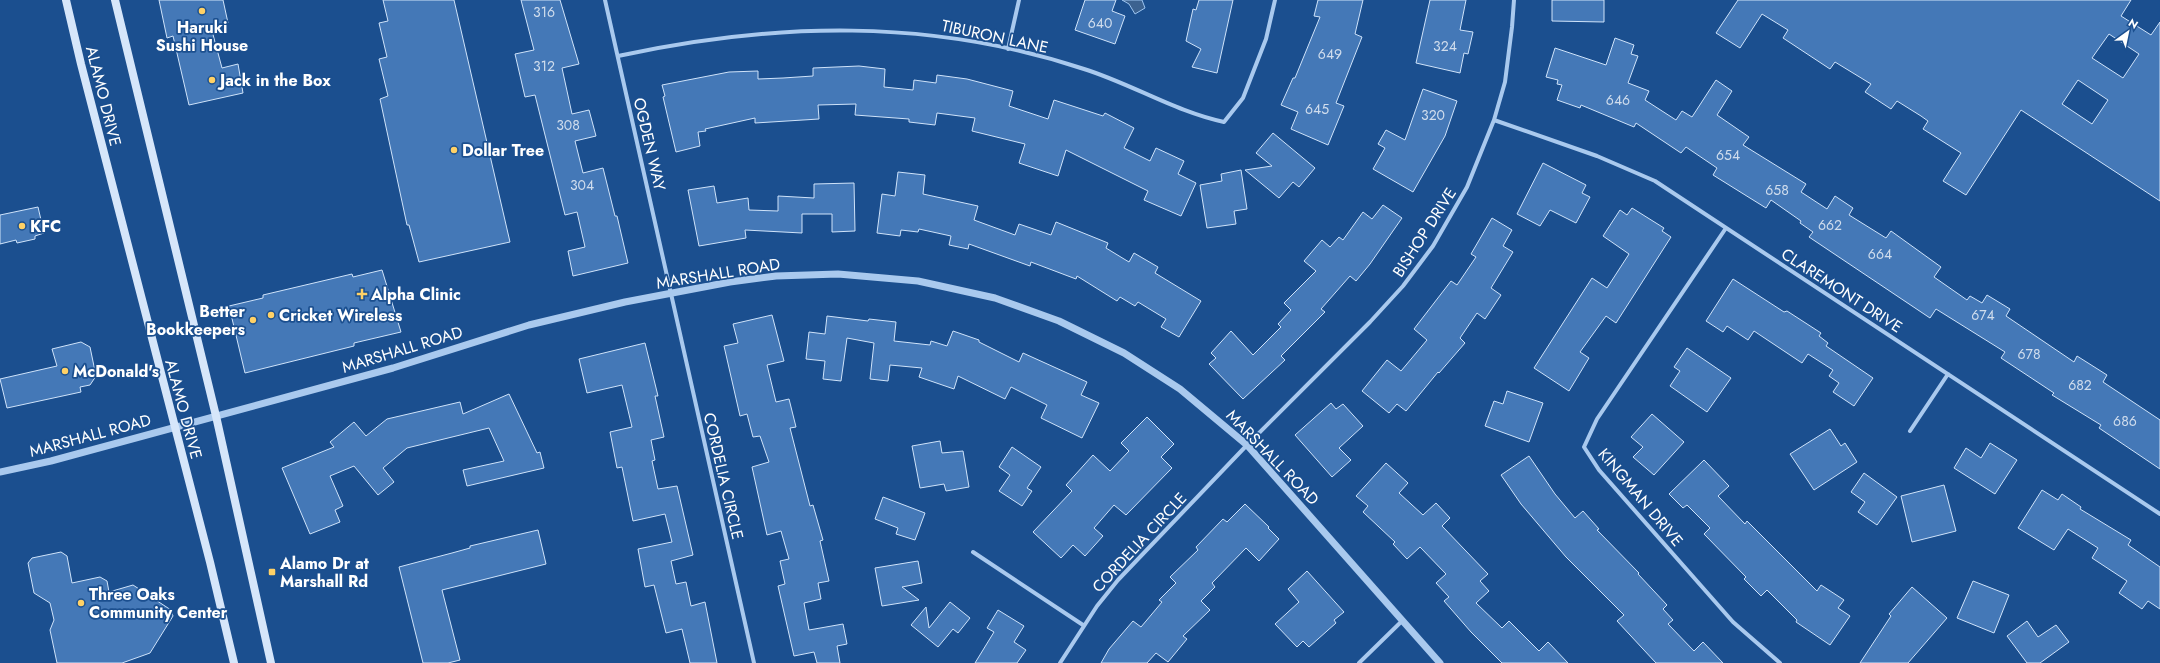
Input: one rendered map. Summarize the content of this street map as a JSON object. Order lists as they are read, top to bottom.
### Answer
{
  "streets": {
    "main road": ["ALAMO DRIVE"],
    "street": [
      "TIBURON LANE",
      "OGDEN WAY",
      "BISHOP DRIVE",
      "MARSHALL ROAD",
      "CLAREMONT DRIVE",
      "CORDELIA CIRCLE",
      "KINGMAN DRIVE"
    ]
  },
  "crossings": [
    ["TIBURON LANE", "OGDEN WAY"],
    ["ALAMO DRIVE", "MARSHALL ROAD"],
    ["OGDEN WAY", "MARSHALL ROAD"],
    ["OGDEN WAY", "CORDELIA CIRCLE"],
    ["BISHOP DRIVE", "MARSHALL ROAD"],
    ["BISHOP DRIVE", "CLAREMONT DRIVE"],
    ["BISHOP DRIVE", "CORDELIA CIRCLE"],
    ["MARSHALL ROAD", "CORDELIA CIRCLE"],
    ["CLAREMONT DRIVE", "KINGMAN DRIVE"]
  ],
  "places": {
    "other": [
      "Haruki Sushi House",
      "Jack in the Box",
      "Dollar Tree",
      "KFC",
      "Cricket Wireless",
      "Better Bookkeepers",
      "McDonald's",
      "Three Oaks Community Center"
    ],
    "health": ["Alpha Clinic"],
    "transit": ["Alamo Dr at Marshall Rd"]
  },
  "house_numbers": [
    "316",
    "640",
    "324",
    "649",
    "312",
    "646",
    "645",
    "320",
    "308",
    "654",
    "304",
    "658",
    "662",
    "664",
    "674",
    "678",
    "682",
    "686"
  ],
  "north": "top right"
}
